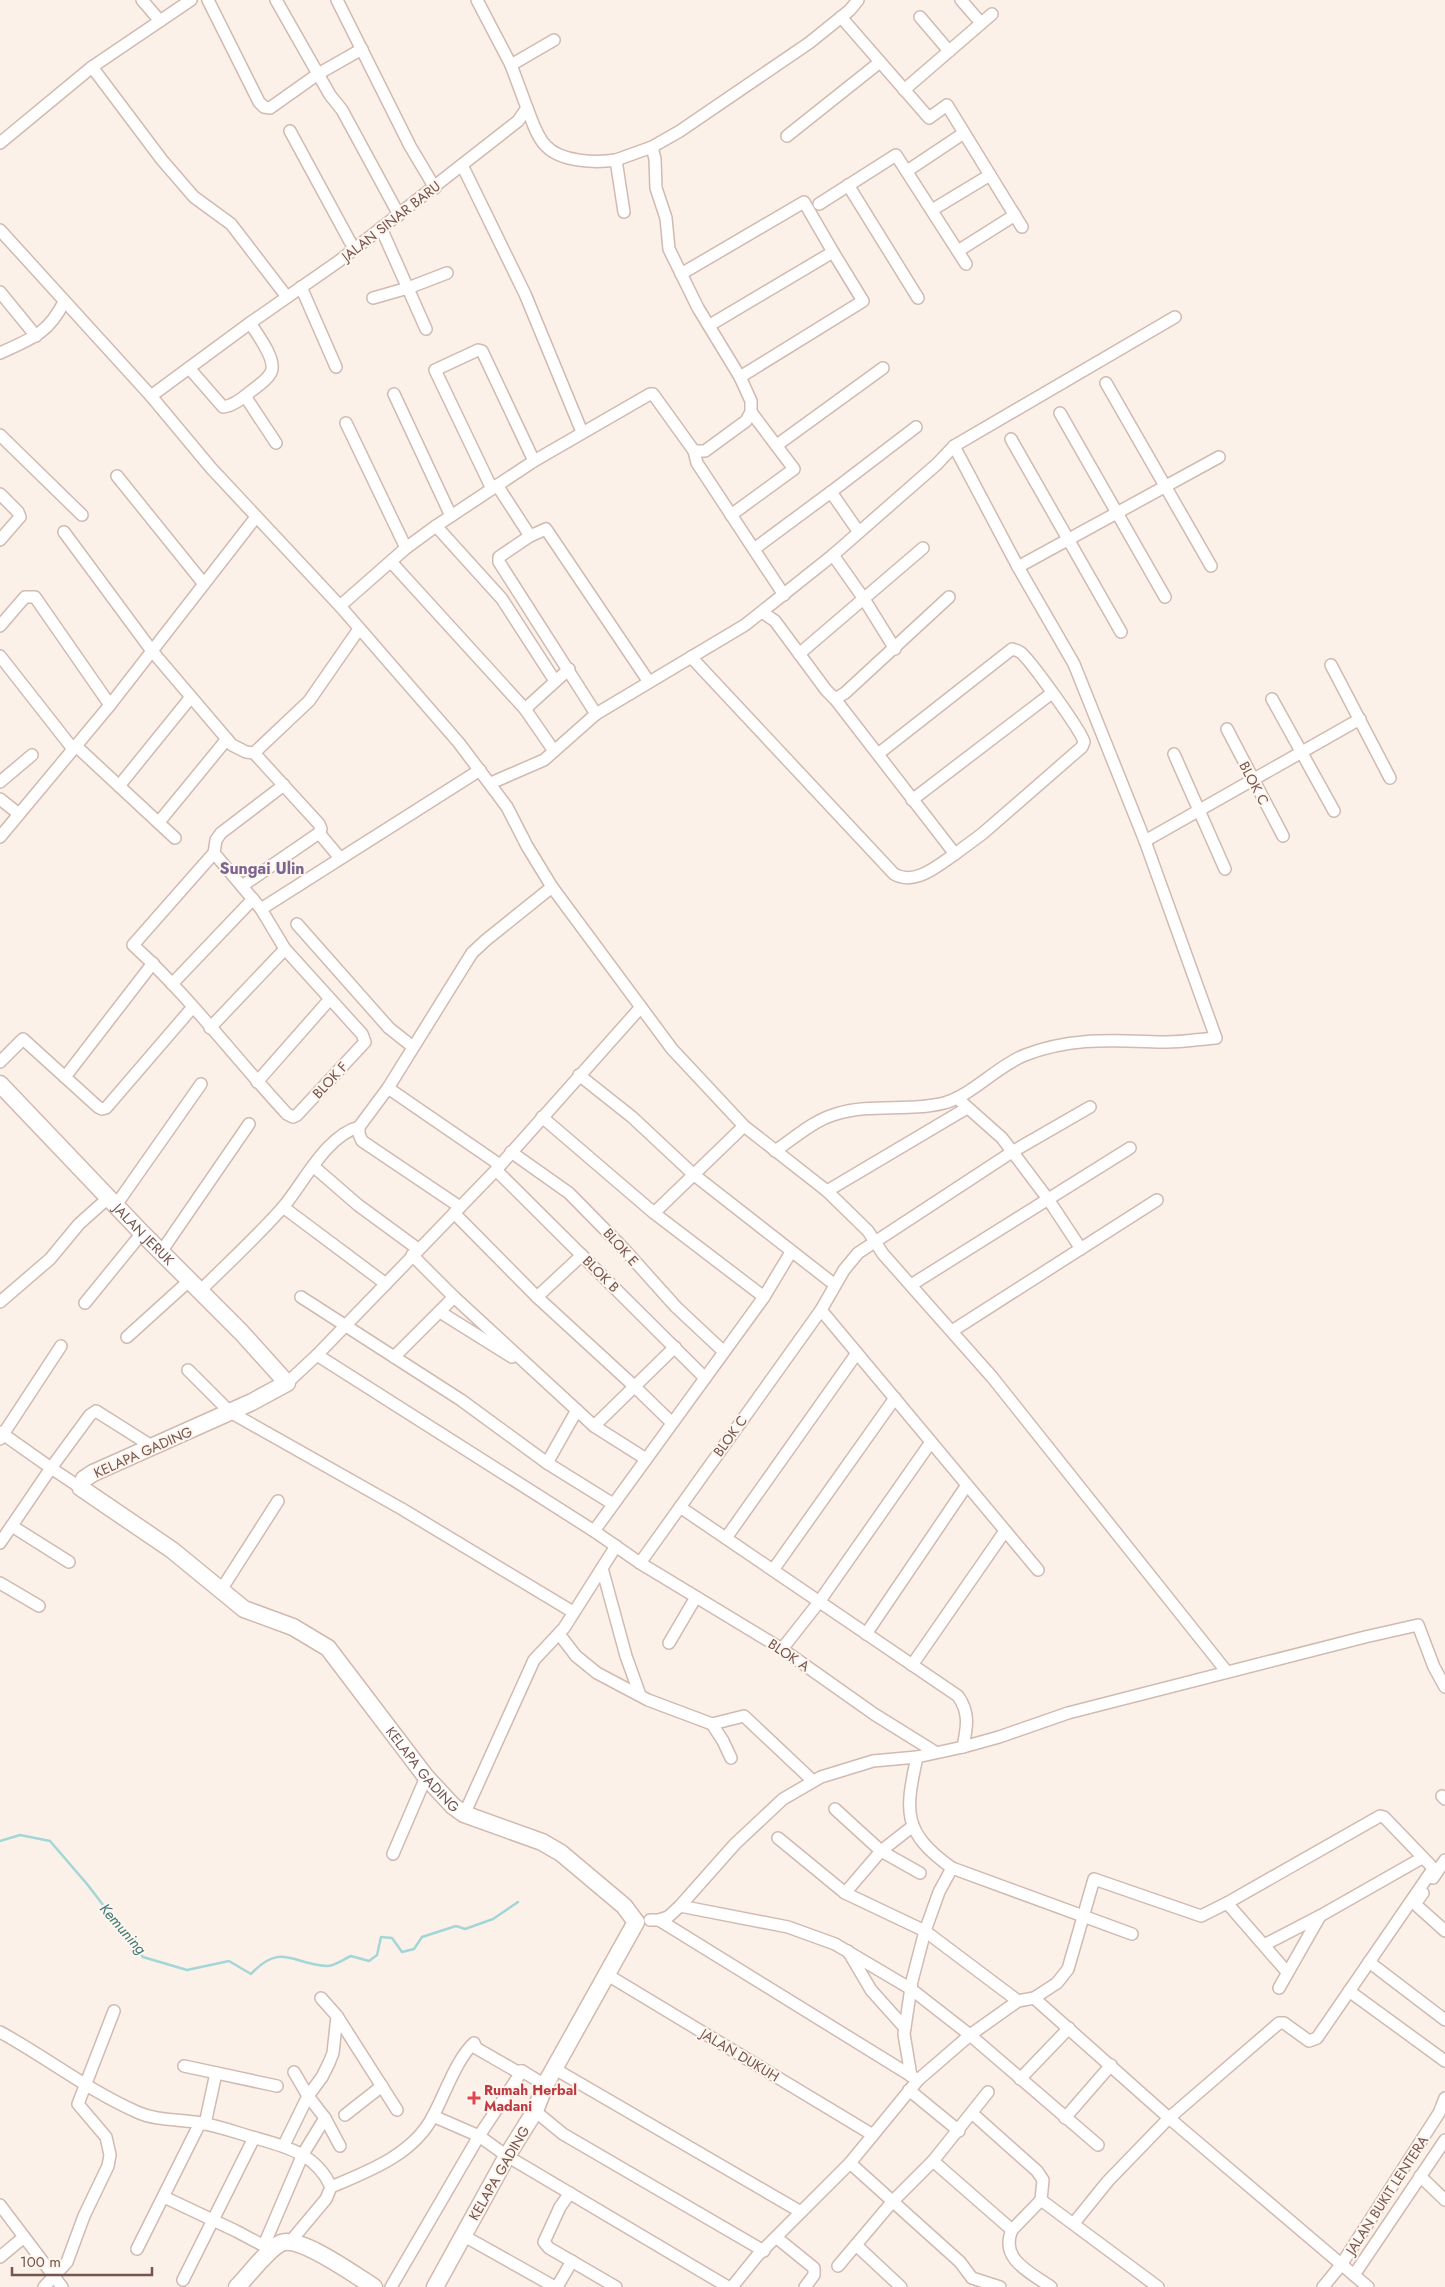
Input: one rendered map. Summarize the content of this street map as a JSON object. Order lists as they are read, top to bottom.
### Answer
{
  "streets": {
    "street": [
      "JALAN SINAR BARU",
      "BLOK C",
      "BLOK F",
      "JALAN JERUK",
      "BLOK E",
      "BLOK B",
      "KELAPA GADING",
      "BLOK A",
      "JALAN DUKUH",
      "JALAN BUKIT LENTERA"
    ]
  },
  "crossings": [
    ["BLOK C", "BLOK A"],
    ["JALAN JERUK", "KELAPA GADING"],
    ["KELAPA GADING", "JALAN DUKUH"]
  ],
  "districts": ["Sungai Ulin"],
  "water": ["Kemuning"],
  "places": {
    "health": ["Rumah Herbal Madani"]
  },
  "scale_bar": "100 m"
}
